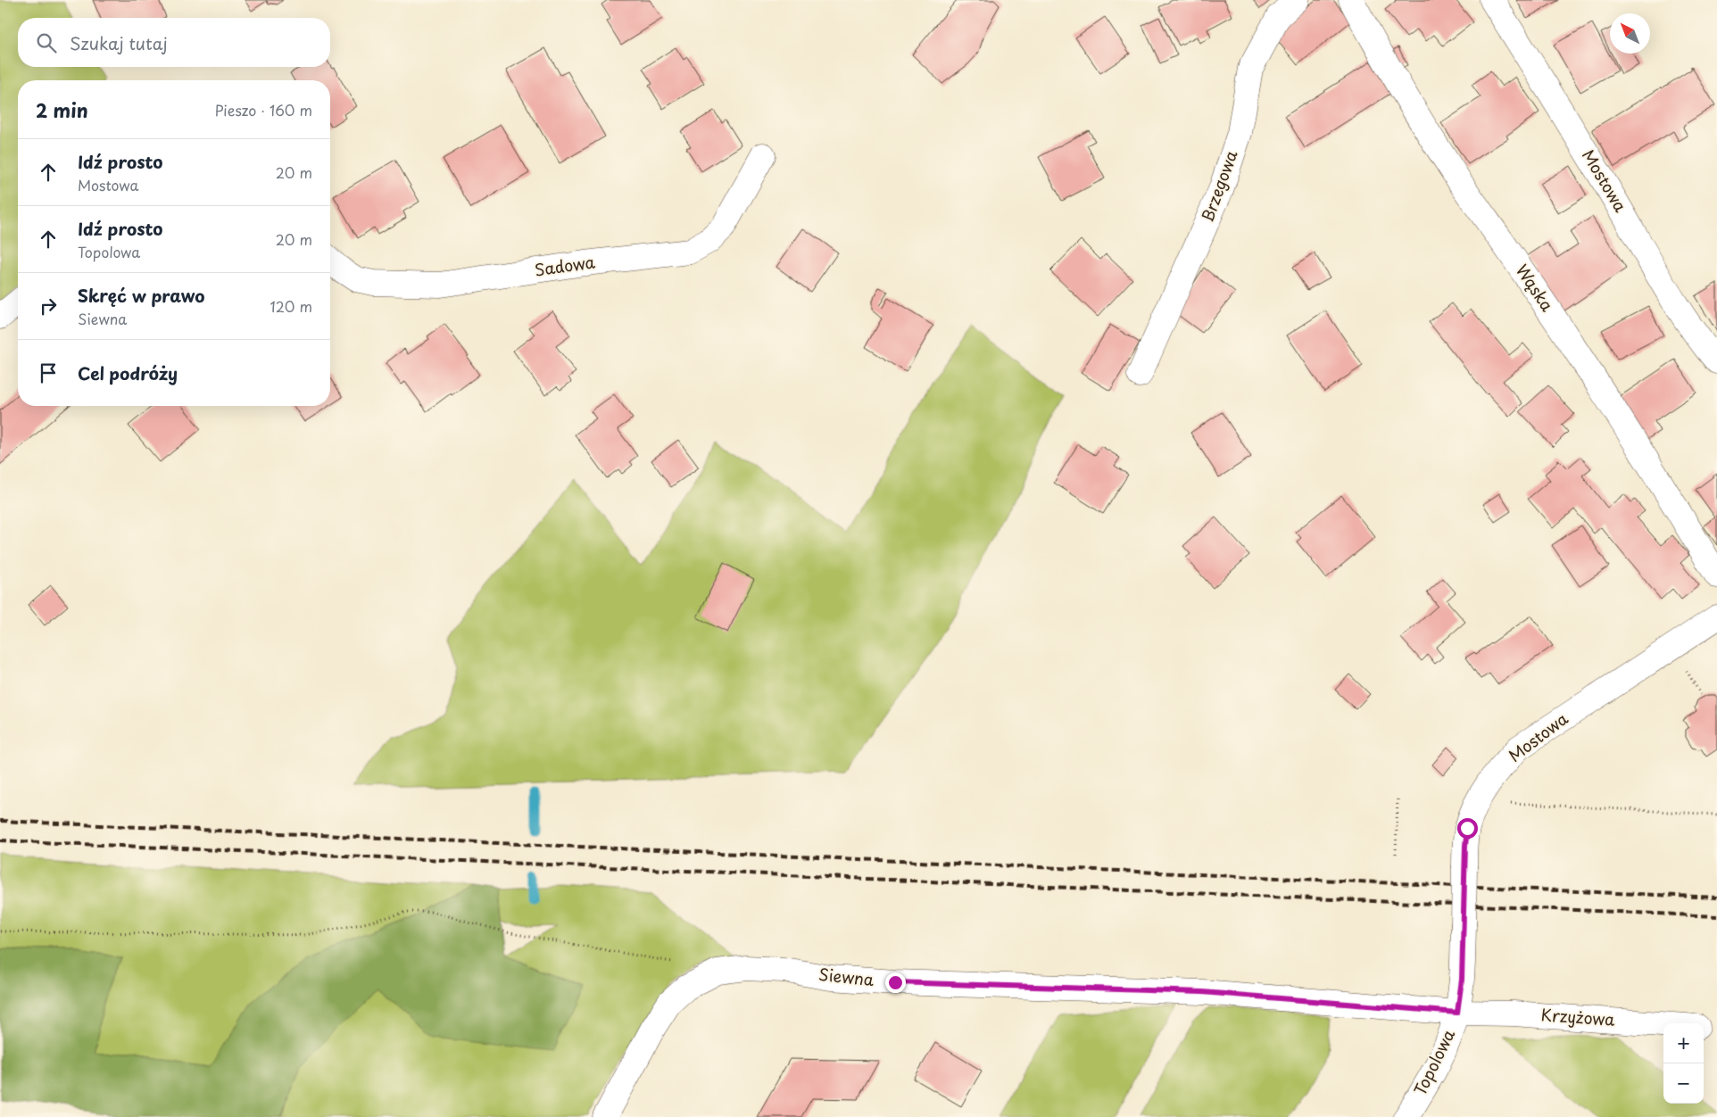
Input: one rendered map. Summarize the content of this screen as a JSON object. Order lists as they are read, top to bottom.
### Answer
{
  "streets": {
    "street": [
      "Mostowa",
      "Brzegowa",
      "Sadowa",
      "Wąska",
      "Siewna",
      "Krzyżowa",
      "Topolowa"
    ]
  },
  "crossings": [
    ["Mostowa", "Topolowa"],
    ["Siewna", "Krzyżowa"],
    ["Siewna", "Topolowa"],
    ["Krzyżowa", "Topolowa"]
  ],
  "north": "top left",
  "page": {
    "search": "Szukaj tutaj",
    "heading": ["2 min", "Pieszo · 160 m"],
    "list": [
      ["Idź prosto", "Mostowa", "20 m"],
      ["Idź prosto", "Topolowa", "20 m"],
      ["Skręć w prawo", "Siewna", "120 m"],
      "Cel podróży"
    ],
    "map_buttons": ["+", "−"]
  }
}
